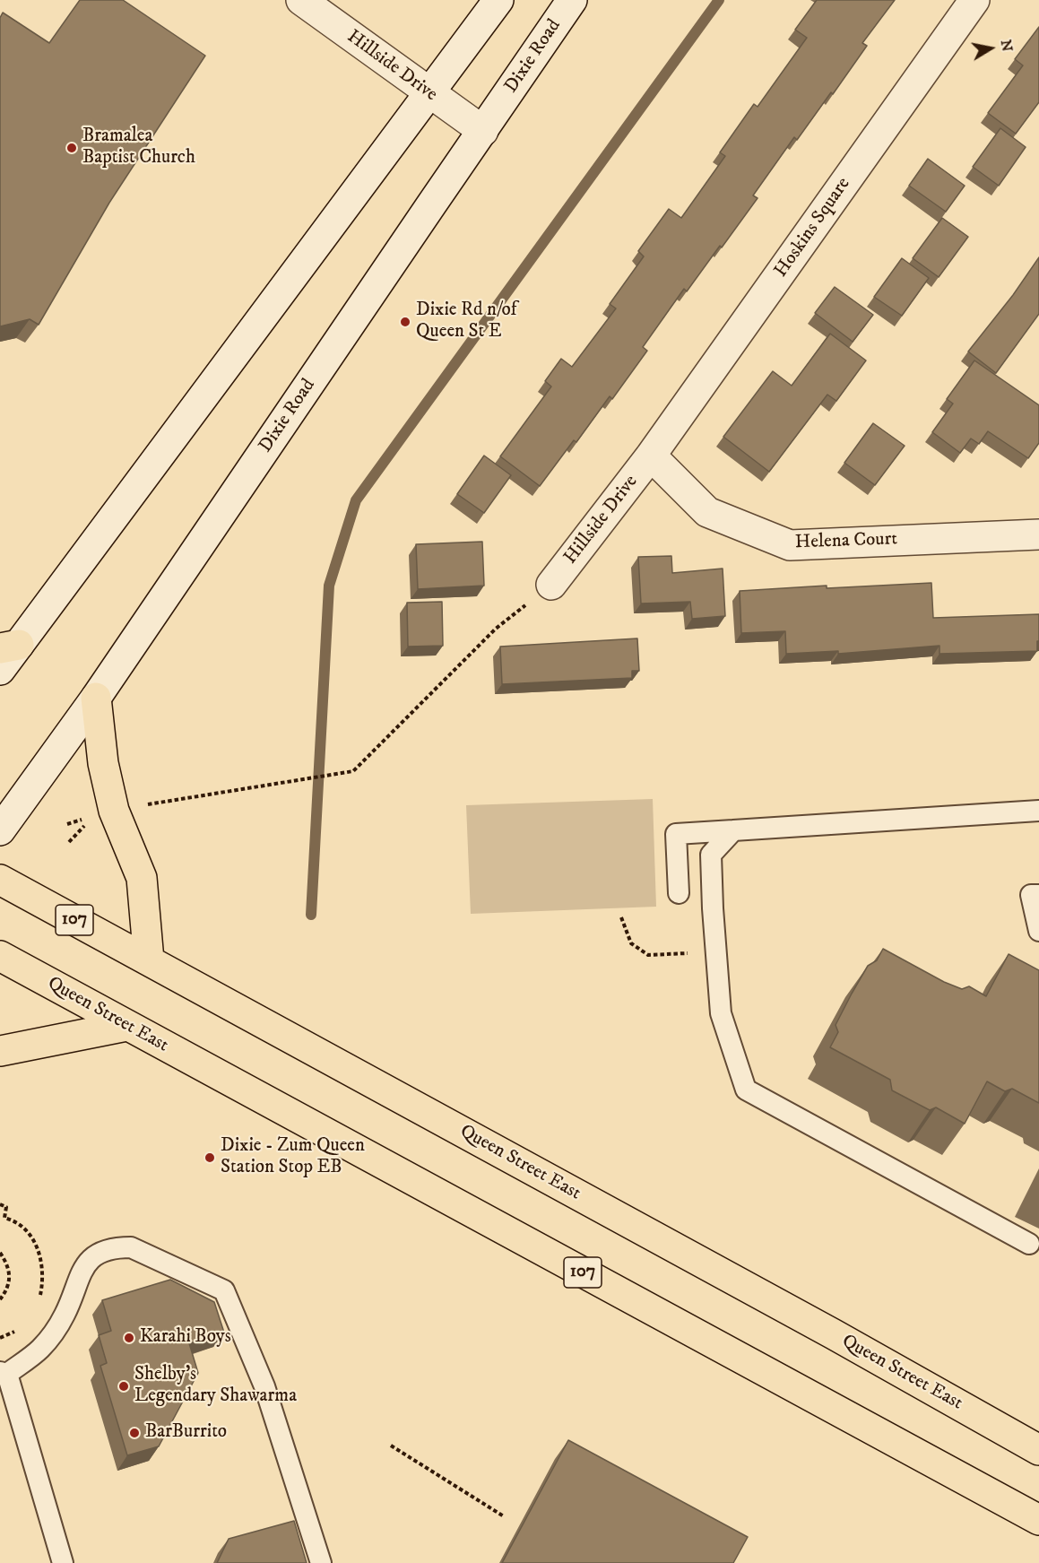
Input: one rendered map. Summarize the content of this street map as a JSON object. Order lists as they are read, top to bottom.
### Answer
{
  "streets": {
    "main road": [
      "Dixie Road",
      "Hillside Drive",
      "Hoskins Square",
      "Helena Court",
      "107",
      "Queen Street East"
    ]
  },
  "crossings": [
    ["Dixie Road", "Hillside Drive"],
    ["Hillside Drive", "Hoskins Square"],
    ["Hillside Drive", "Helena Court"],
    ["Hoskins Square", "Helena Court"]
  ],
  "places": [
    "Bramalea Baptist Church",
    "Dixie Rd n/of Queen St E",
    "Dixie - Zum Queen Station Stop EB",
    "Karahi Boys",
    "Shelby's Legendary Shawarma",
    "BarBurrito"
  ],
  "north": "right"
}
